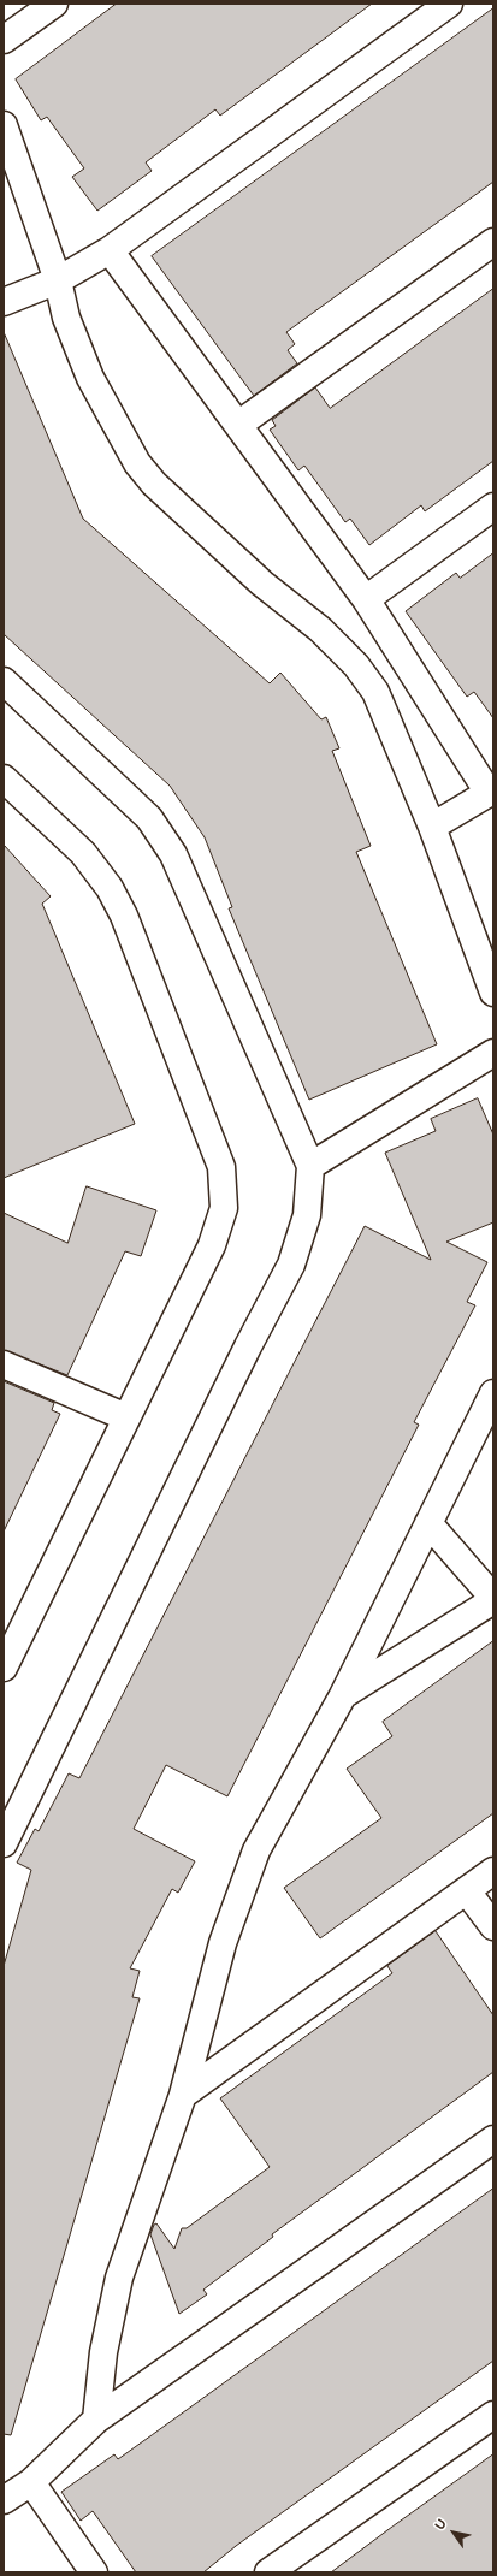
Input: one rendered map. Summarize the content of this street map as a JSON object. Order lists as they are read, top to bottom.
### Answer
{
  "north": "top left"
}
